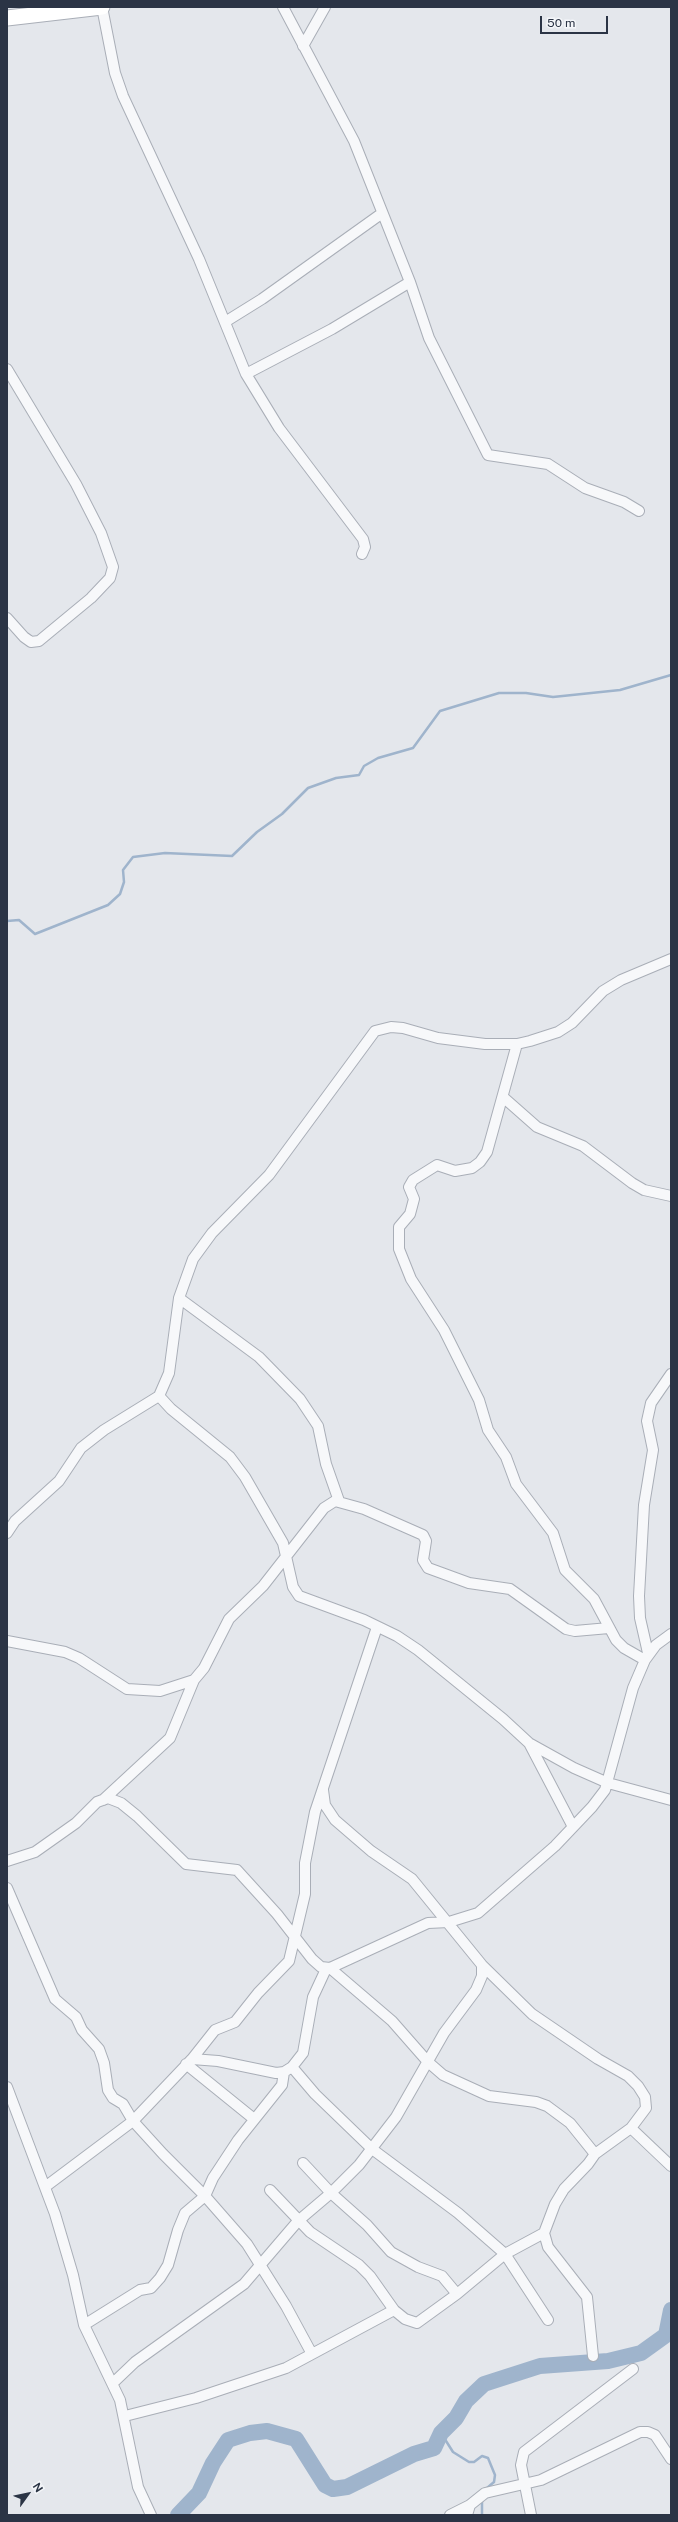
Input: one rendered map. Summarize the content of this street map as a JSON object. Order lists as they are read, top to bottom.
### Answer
{
  "scale_bar": "50 m",
  "north": "top right"
}
